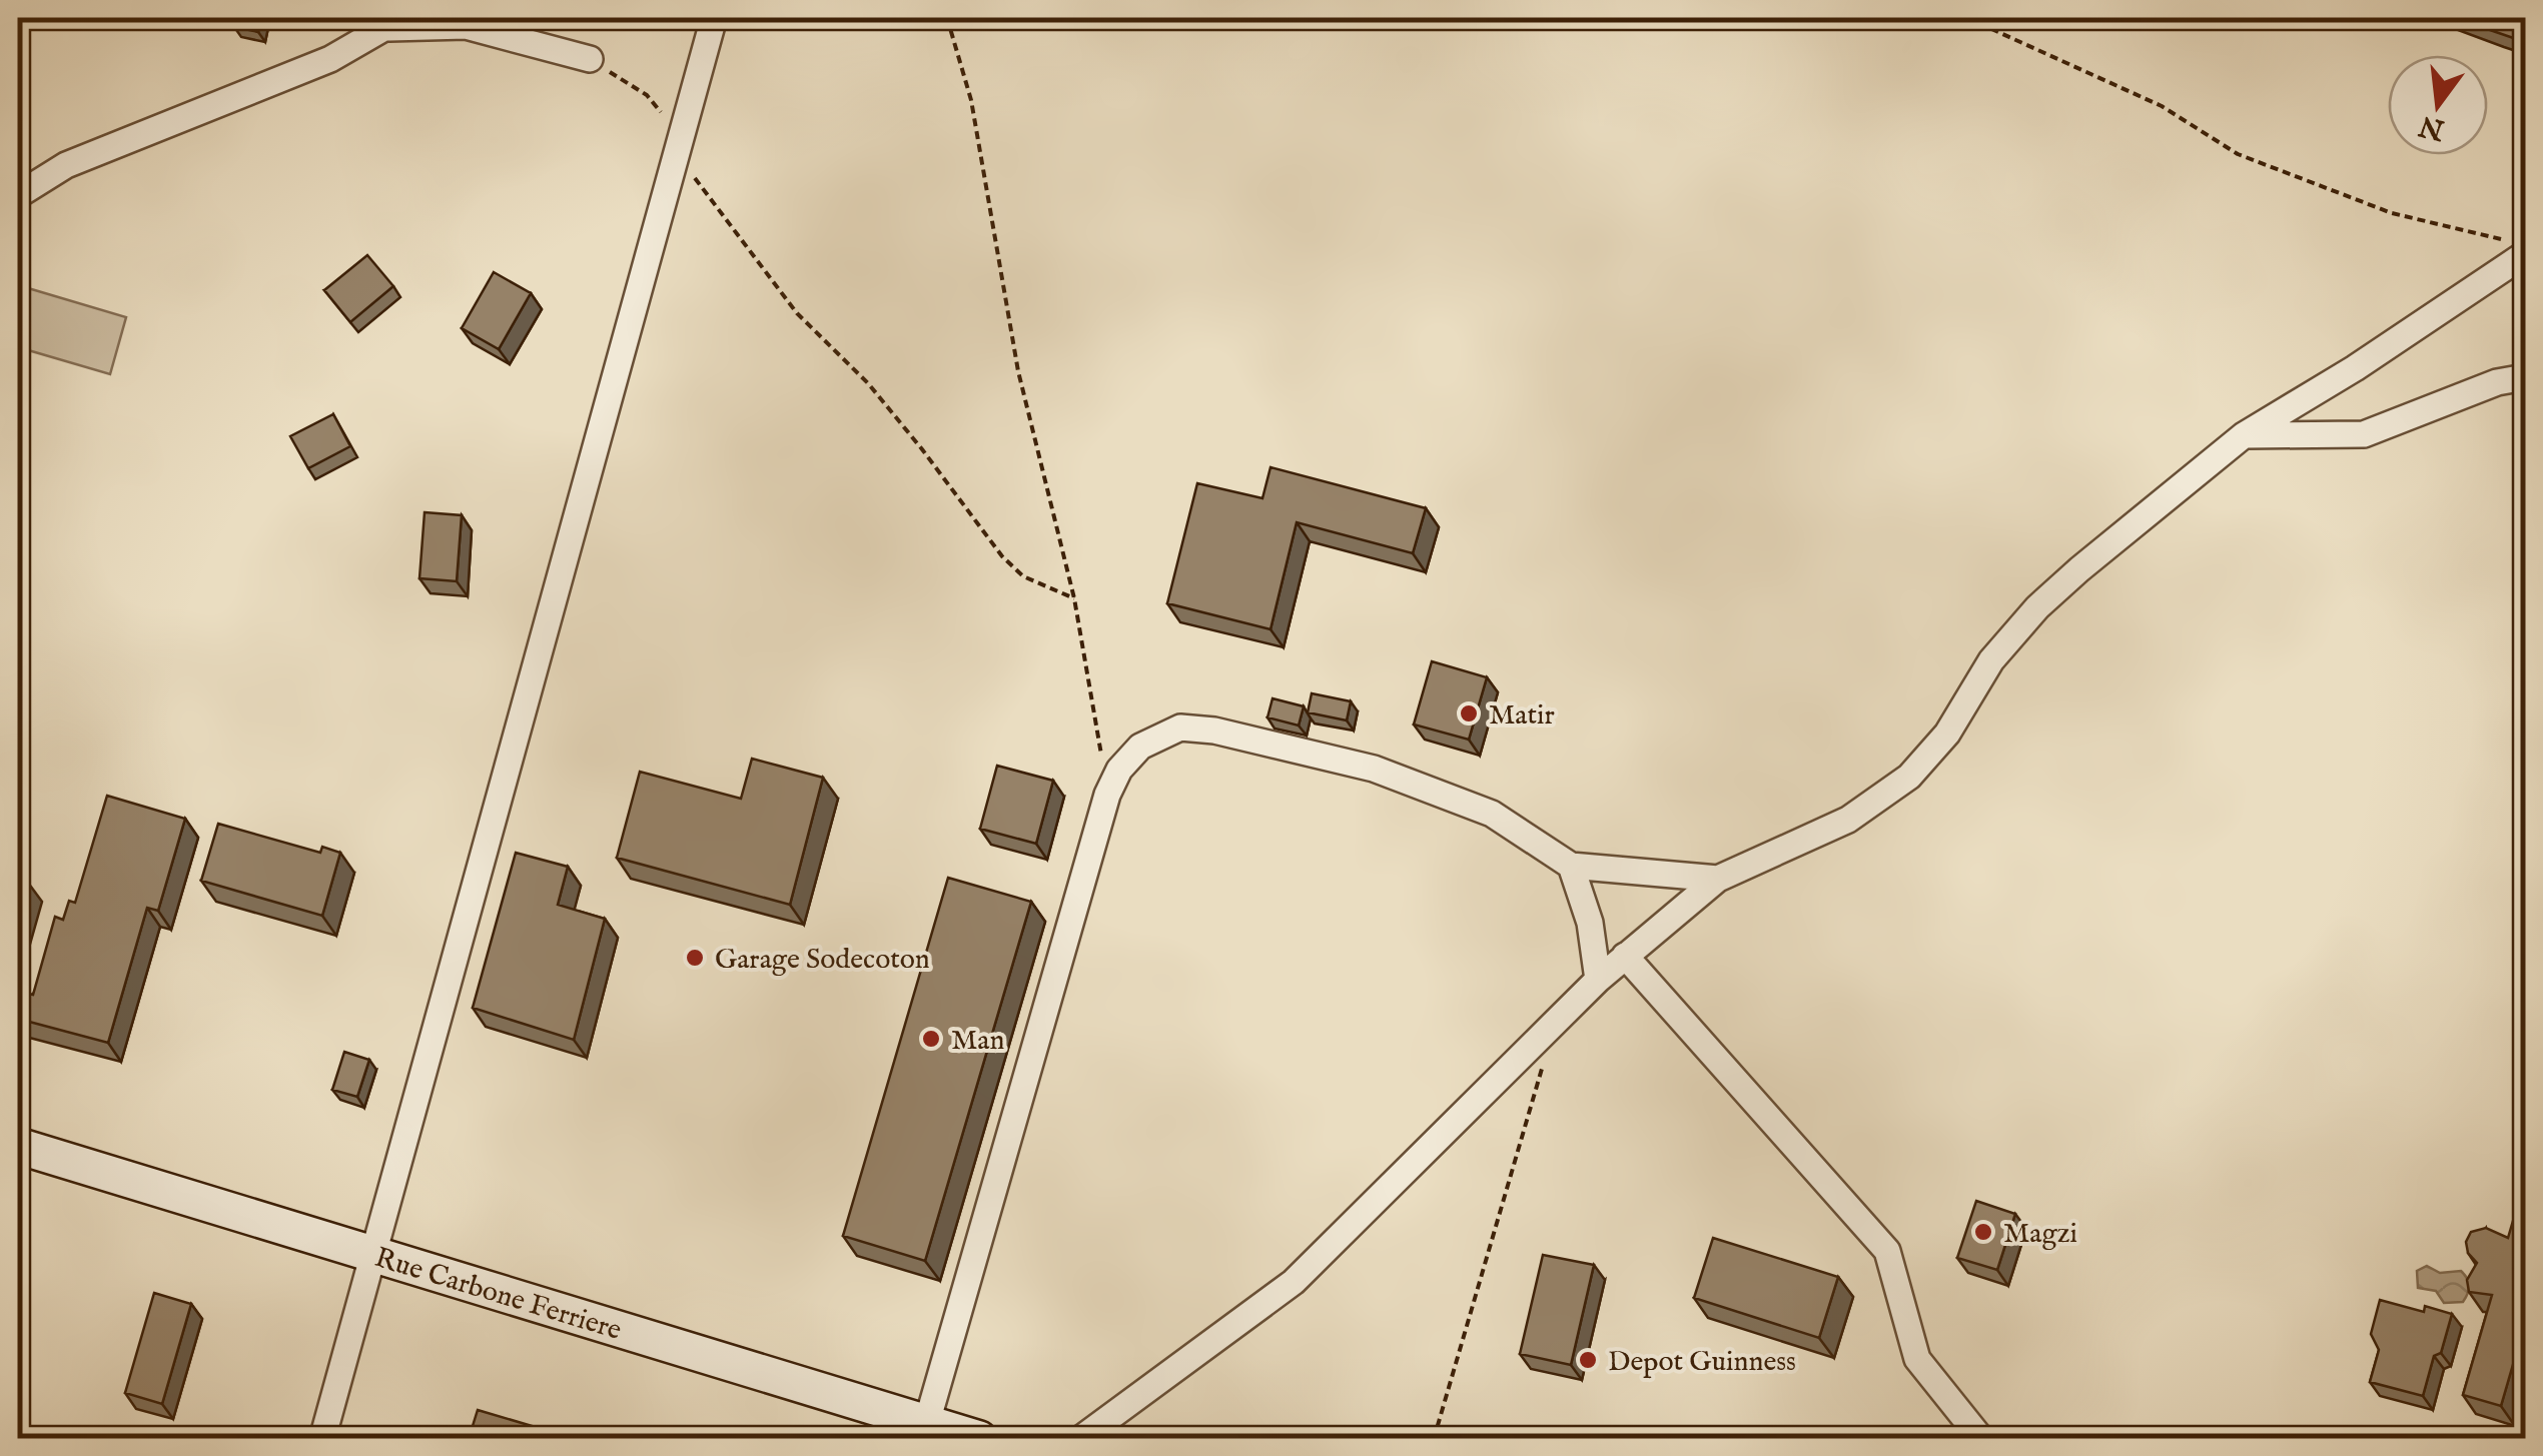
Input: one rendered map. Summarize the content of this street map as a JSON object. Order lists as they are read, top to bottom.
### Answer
{
  "streets": {
    "street": ["Rue Carbone Ferriere"]
  },
  "places": [
    "Matir",
    "Garage Sodecoton",
    "Man",
    "Magzi",
    "Depot Guinness"
  ],
  "north": "bottom"
}
